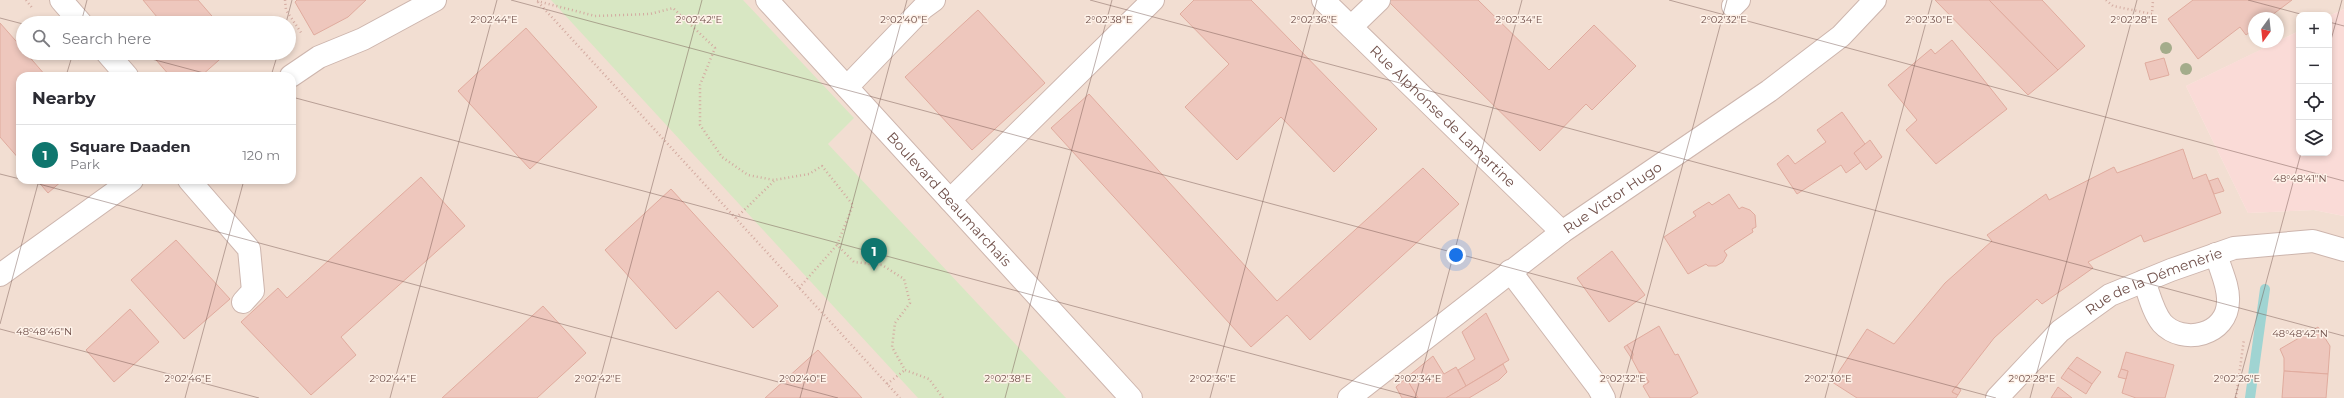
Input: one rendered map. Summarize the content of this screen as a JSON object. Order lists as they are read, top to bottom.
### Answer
{
  "streets": {
    "street": [
      "Rue Alphonse de Lamartine",
      "Rue Victor Hugo",
      "Boulevard Beaumarchais",
      "Rue de la Démenèrie"
    ]
  },
  "crossings": [
    ["Rue Alphonse de Lamartine", "Rue Victor Hugo"]
  ],
  "north": "bottom",
  "page": {
    "map_buttons": ["+", "−"],
    "search": "Search here",
    "heading": "Nearby",
    "list": [
      {
        "mark": "1",
        "name": "Square Daaden",
        "note": "Park",
        "value": "120 m"
      }
    ],
    "pins": "1"
  },
  "coordinates": [
    "2°02'44\"E",
    "2°02'42\"E",
    "2°02'40\"E",
    "2°02'38\"E",
    "2°02'36\"E",
    "2°02'34\"E",
    "2°02'32\"E",
    "2°02'30\"E",
    "2°02'28\"E",
    "48°48'41\"N",
    "48°48'46\"N",
    "48°48'42\"N",
    "2°02'46\"E",
    "2°02'26\"E"
  ]
}
